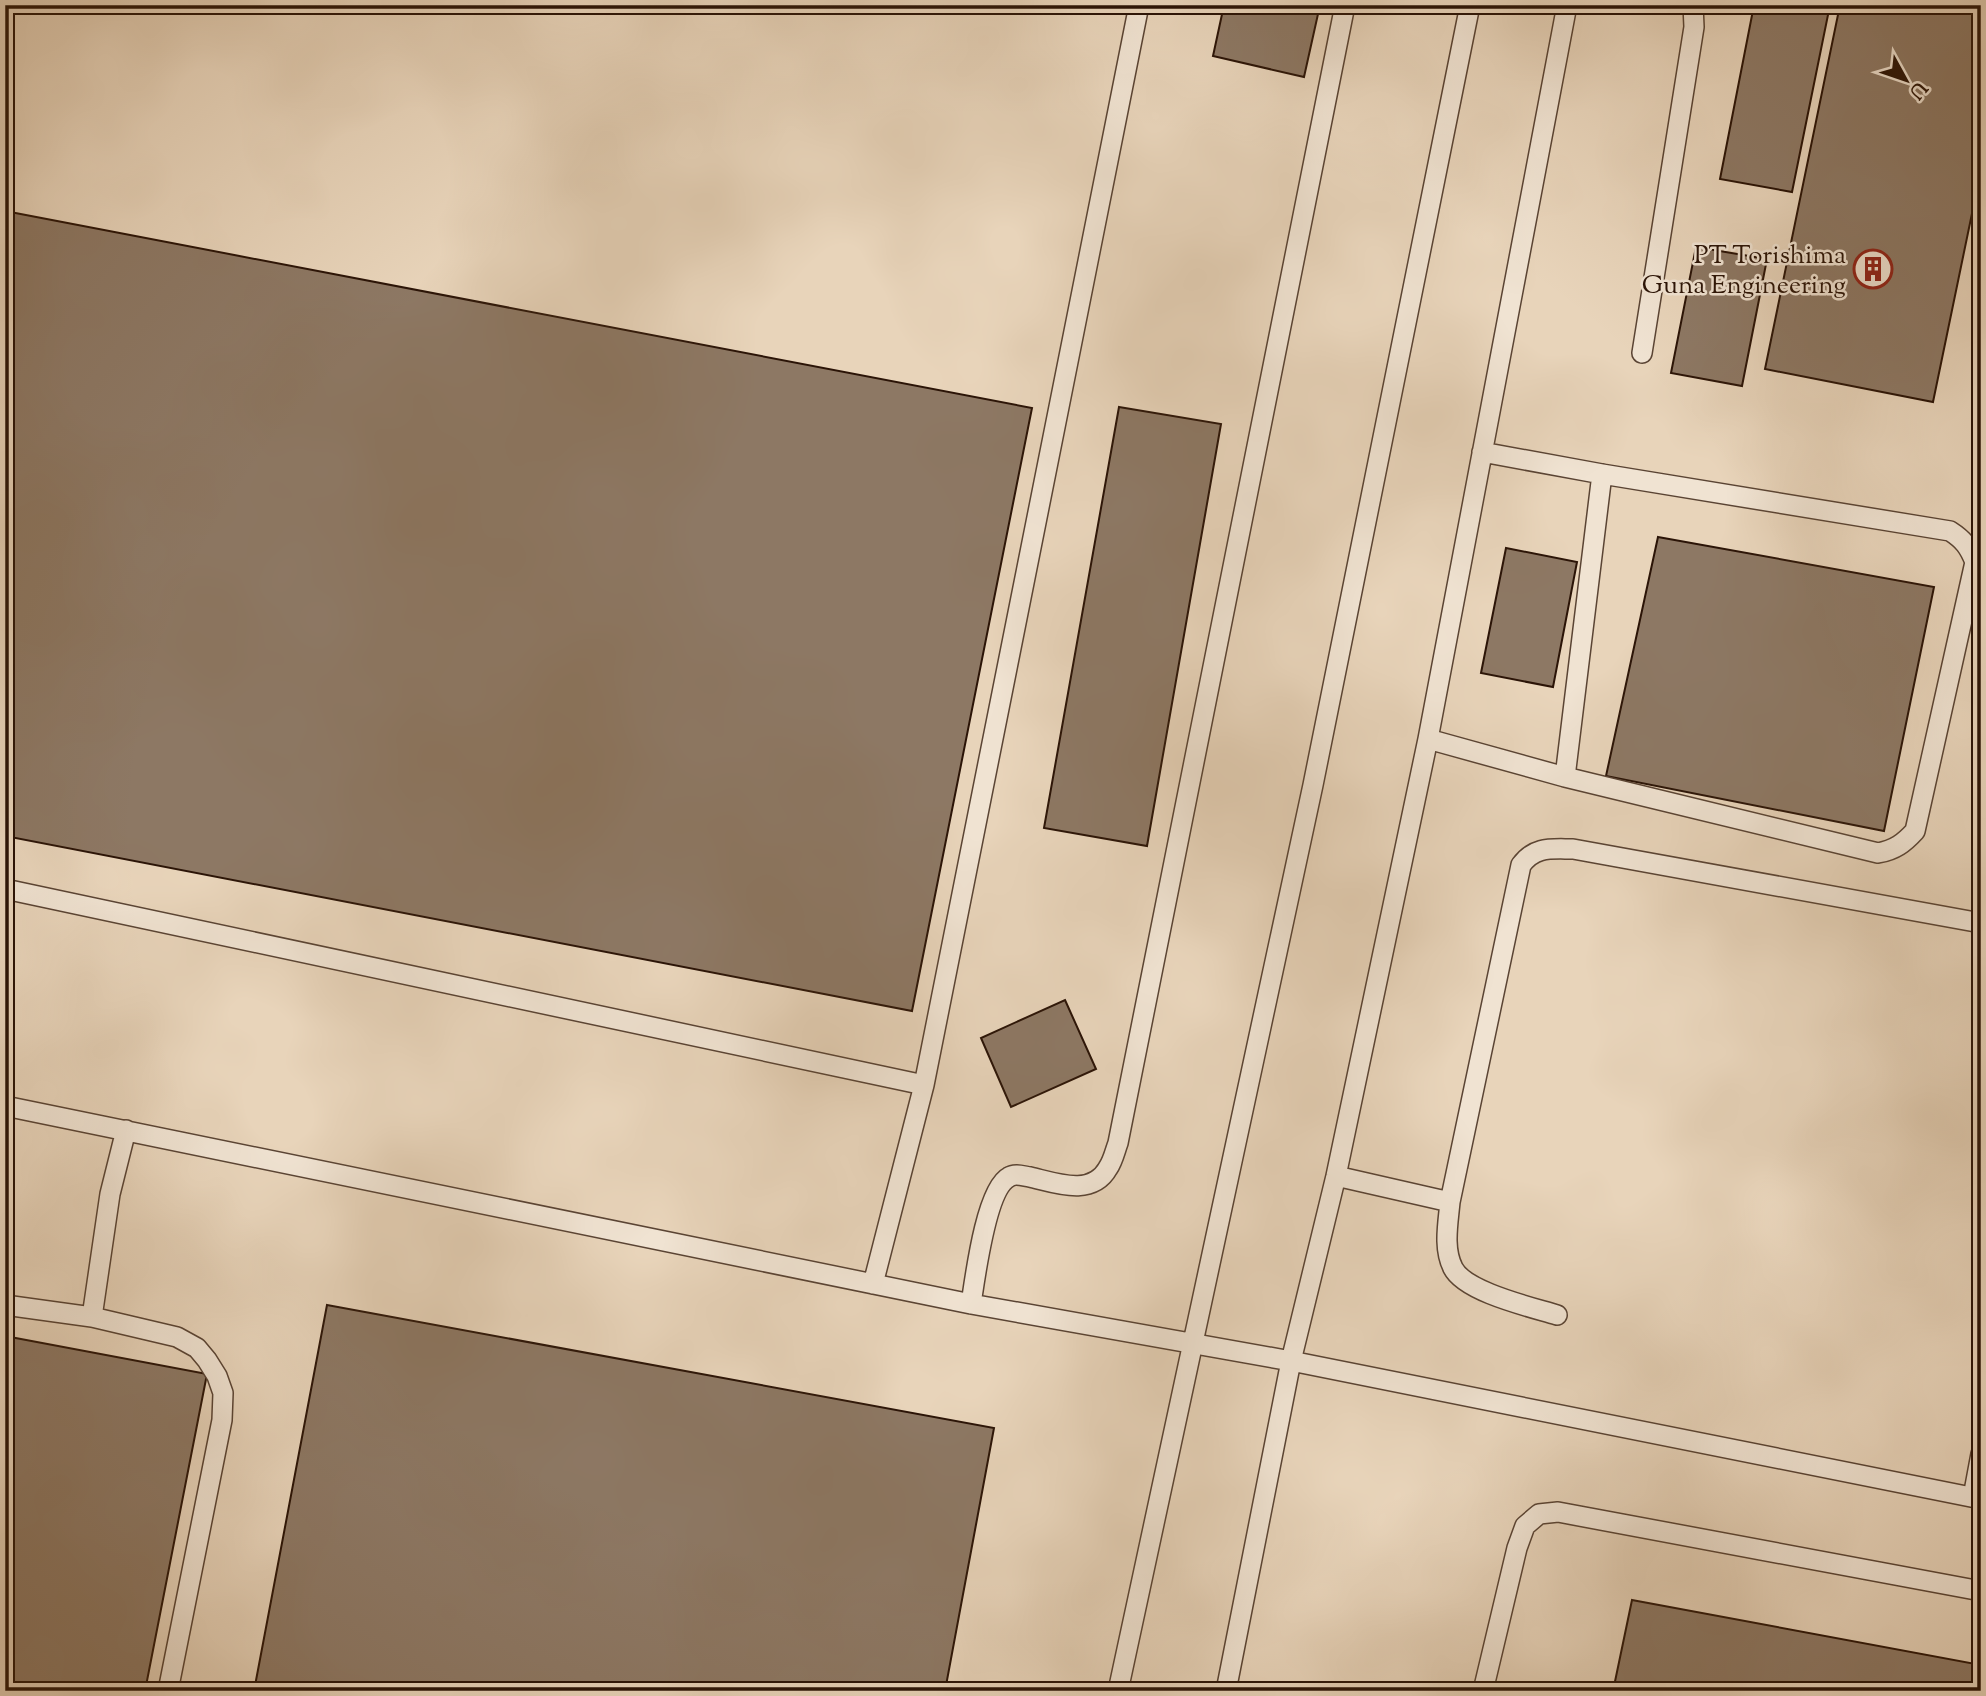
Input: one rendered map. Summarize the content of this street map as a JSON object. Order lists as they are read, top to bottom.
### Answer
{
  "places": {
    "building": ["PT Torishima Guna Engineering"]
  },
  "north": "bottom right"
}
